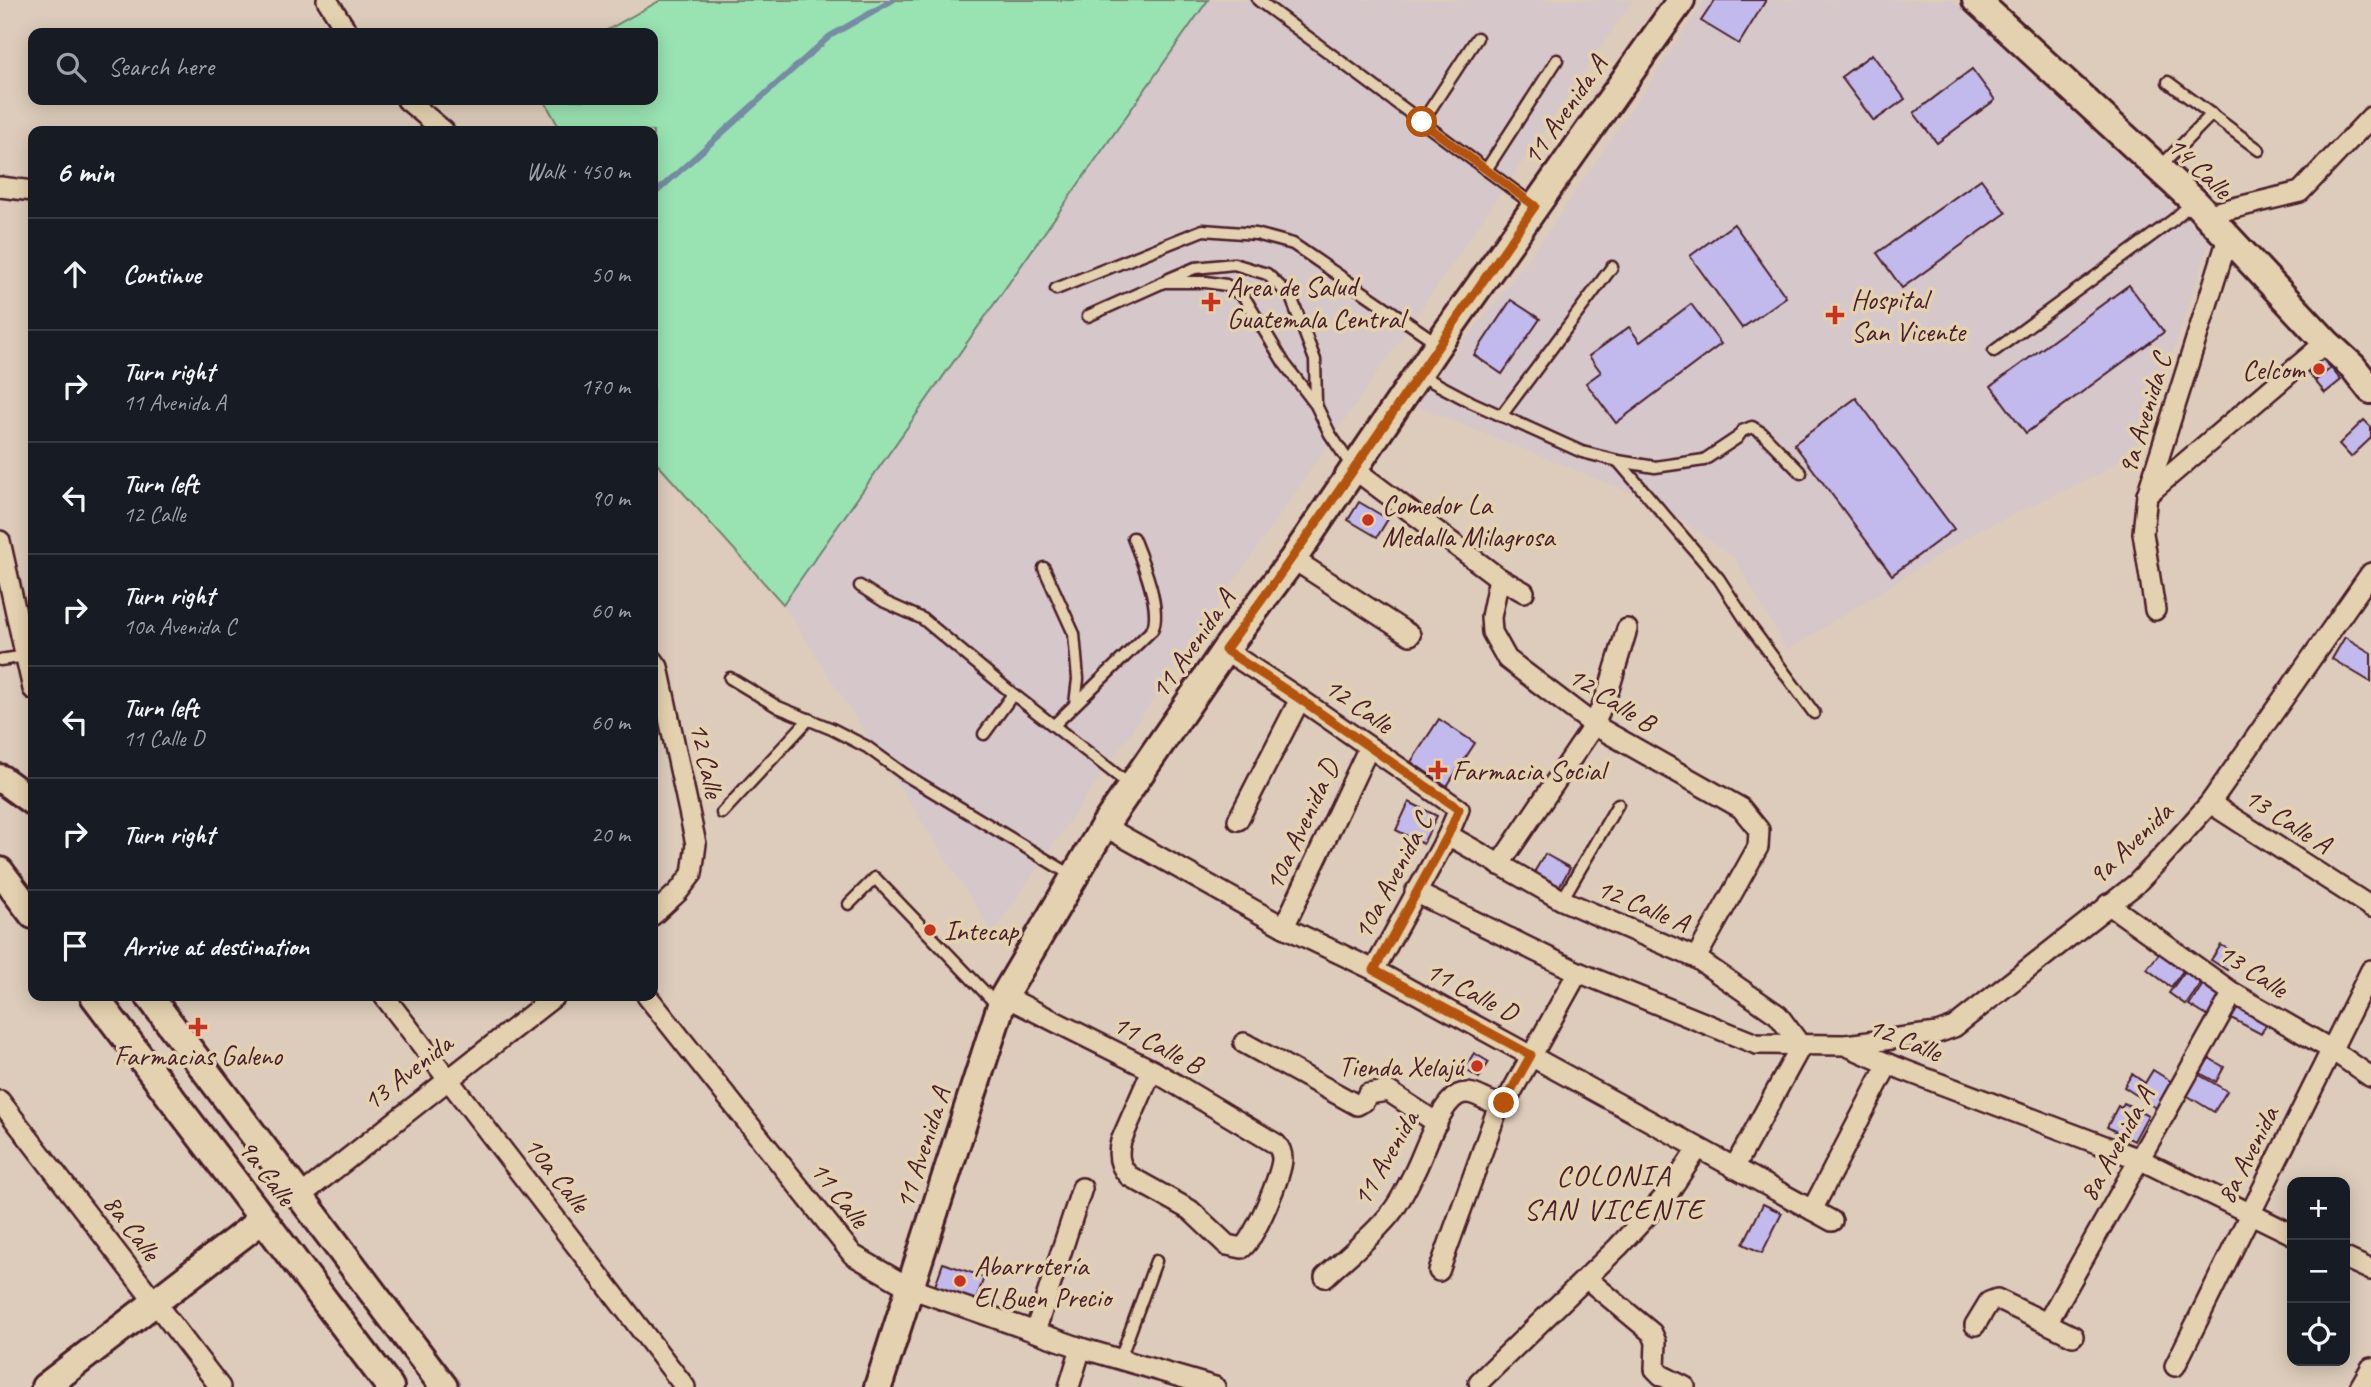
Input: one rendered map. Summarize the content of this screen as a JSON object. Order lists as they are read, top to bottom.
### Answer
{
  "streets": {
    "street": [
      "11 Avenida A",
      "14 Calle",
      "9a Avenida C",
      "12 Calle B",
      "12 Calle",
      "13 Calle A",
      "10a Avenida D",
      "9a Avenida",
      "10a Avenida C",
      "12 Calle A",
      "13 Calle",
      "11 Calle D",
      "11 Calle B",
      "13 Avenida",
      "8a Avenida A",
      "8a Avenida",
      "11 Avenida",
      "9a Calle",
      "10a Calle",
      "11 Calle",
      "8a Calle"
    ]
  },
  "crossings": [
    ["11 Avenida A", "12 Calle"],
    ["11 Avenida A", "11 Calle D"],
    ["11 Avenida A", "11 Calle B"],
    ["11 Avenida A", "11 Calle"],
    ["14 Calle", "9a Avenida C"],
    ["12 Calle B", "12 Calle A"],
    ["12 Calle", "10a Avenida D"],
    ["12 Calle", "9a Avenida"],
    ["12 Calle", "10a Avenida C"],
    ["12 Calle", "12 Calle A"],
    ["12 Calle", "8a Avenida A"],
    ["12 Calle", "8a Avenida"],
    ["13 Calle A", "9a Avenida"],
    ["10a Avenida D", "11 Calle D"],
    ["9a Avenida", "13 Calle"],
    ["10a Avenida C", "12 Calle A"],
    ["10a Avenida C", "11 Calle D"],
    ["13 Calle", "8a Avenida A"],
    ["13 Calle", "8a Avenida"],
    ["13 Avenida", "9a Calle"],
    ["13 Avenida", "10a Calle"]
  ],
  "districts": ["COLONIA SAN VICENTE"],
  "places": {
    "health": [
      "Area de Salud Guatemala Central",
      "Hospital San Vicente",
      "Farmacia Social",
      "Farmacias Galeno"
    ],
    "other": [
      "Celcom",
      "Comedor La Medalla Milagrosa",
      "Intecap",
      "Tienda Xelajú",
      "Abarrotería El Buen Precio"
    ]
  },
  "page": {
    "search": "Search here",
    "heading": ["6 min", "Walk · 450 m"],
    "list": [
      ["Continue", "50 m"],
      ["Turn right", "11 Avenida A", "170 m"],
      ["Turn left", "12 Calle", "90 m"],
      ["Turn right", "10a Avenida C", "60 m"],
      ["Turn left", "11 Calle D", "60 m"],
      ["Turn right", "20 m"],
      "Arrive at destination"
    ],
    "map_buttons": ["+", "−"]
  }
}
